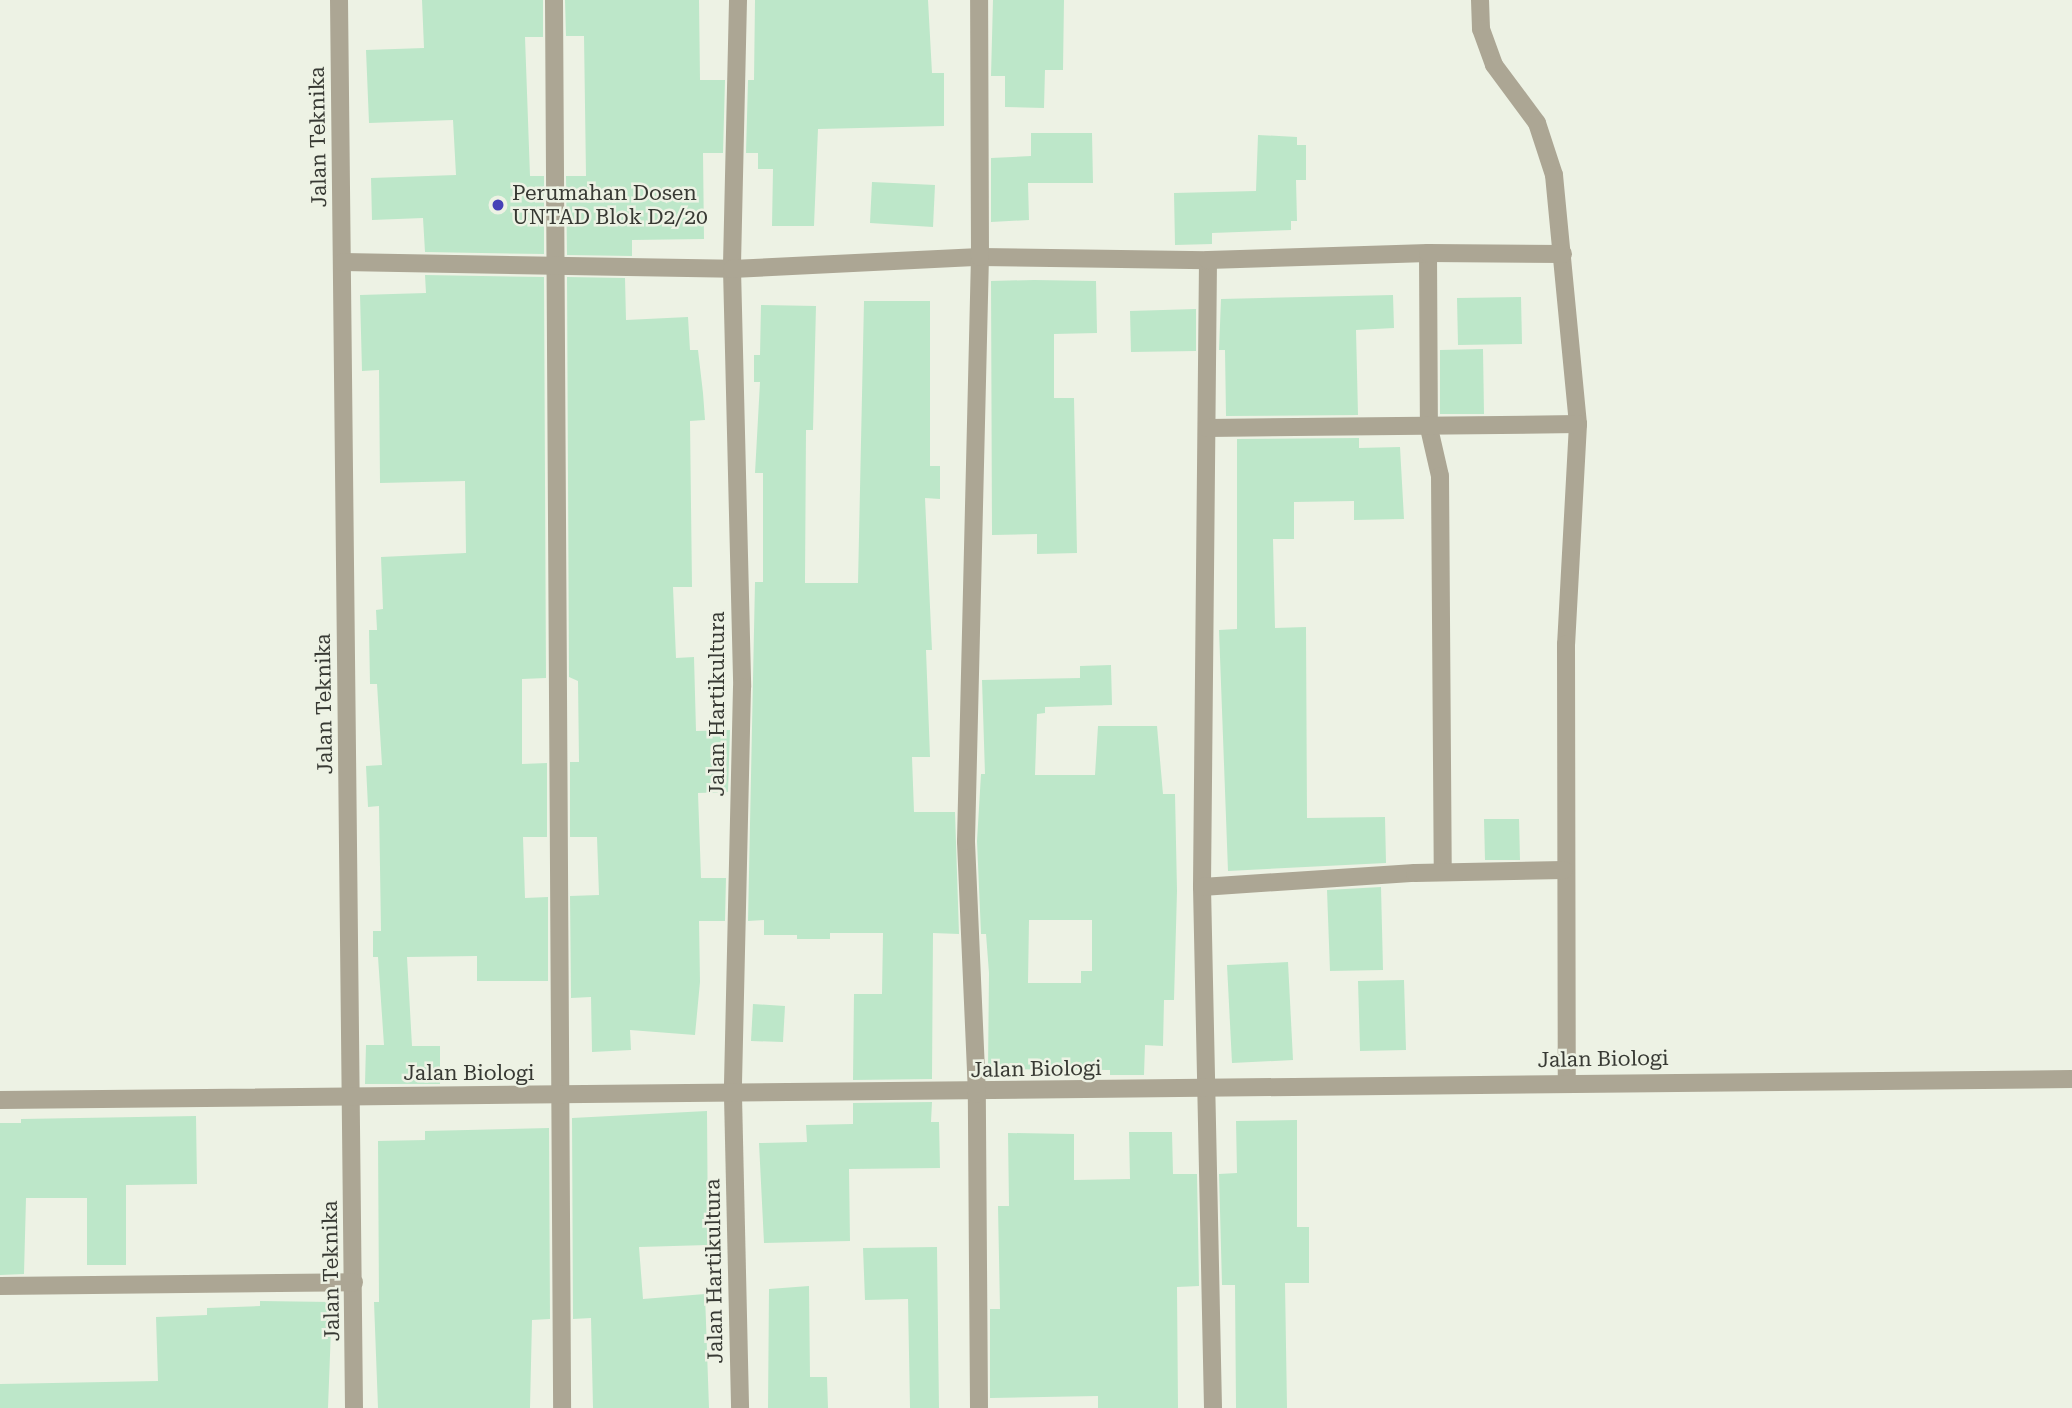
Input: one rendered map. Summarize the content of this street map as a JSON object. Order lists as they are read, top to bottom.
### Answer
{
  "streets": {
    "street": ["Jalan Teknika", "Jalan Hartikultura", "Jalan Biologi"]
  },
  "crossings": [
    ["Jalan Teknika", "Jalan Biologi"],
    ["Jalan Hartikultura", "Jalan Biologi"]
  ],
  "places": ["Perumahan Dosen UNTAD Blok D2/20"]
}
